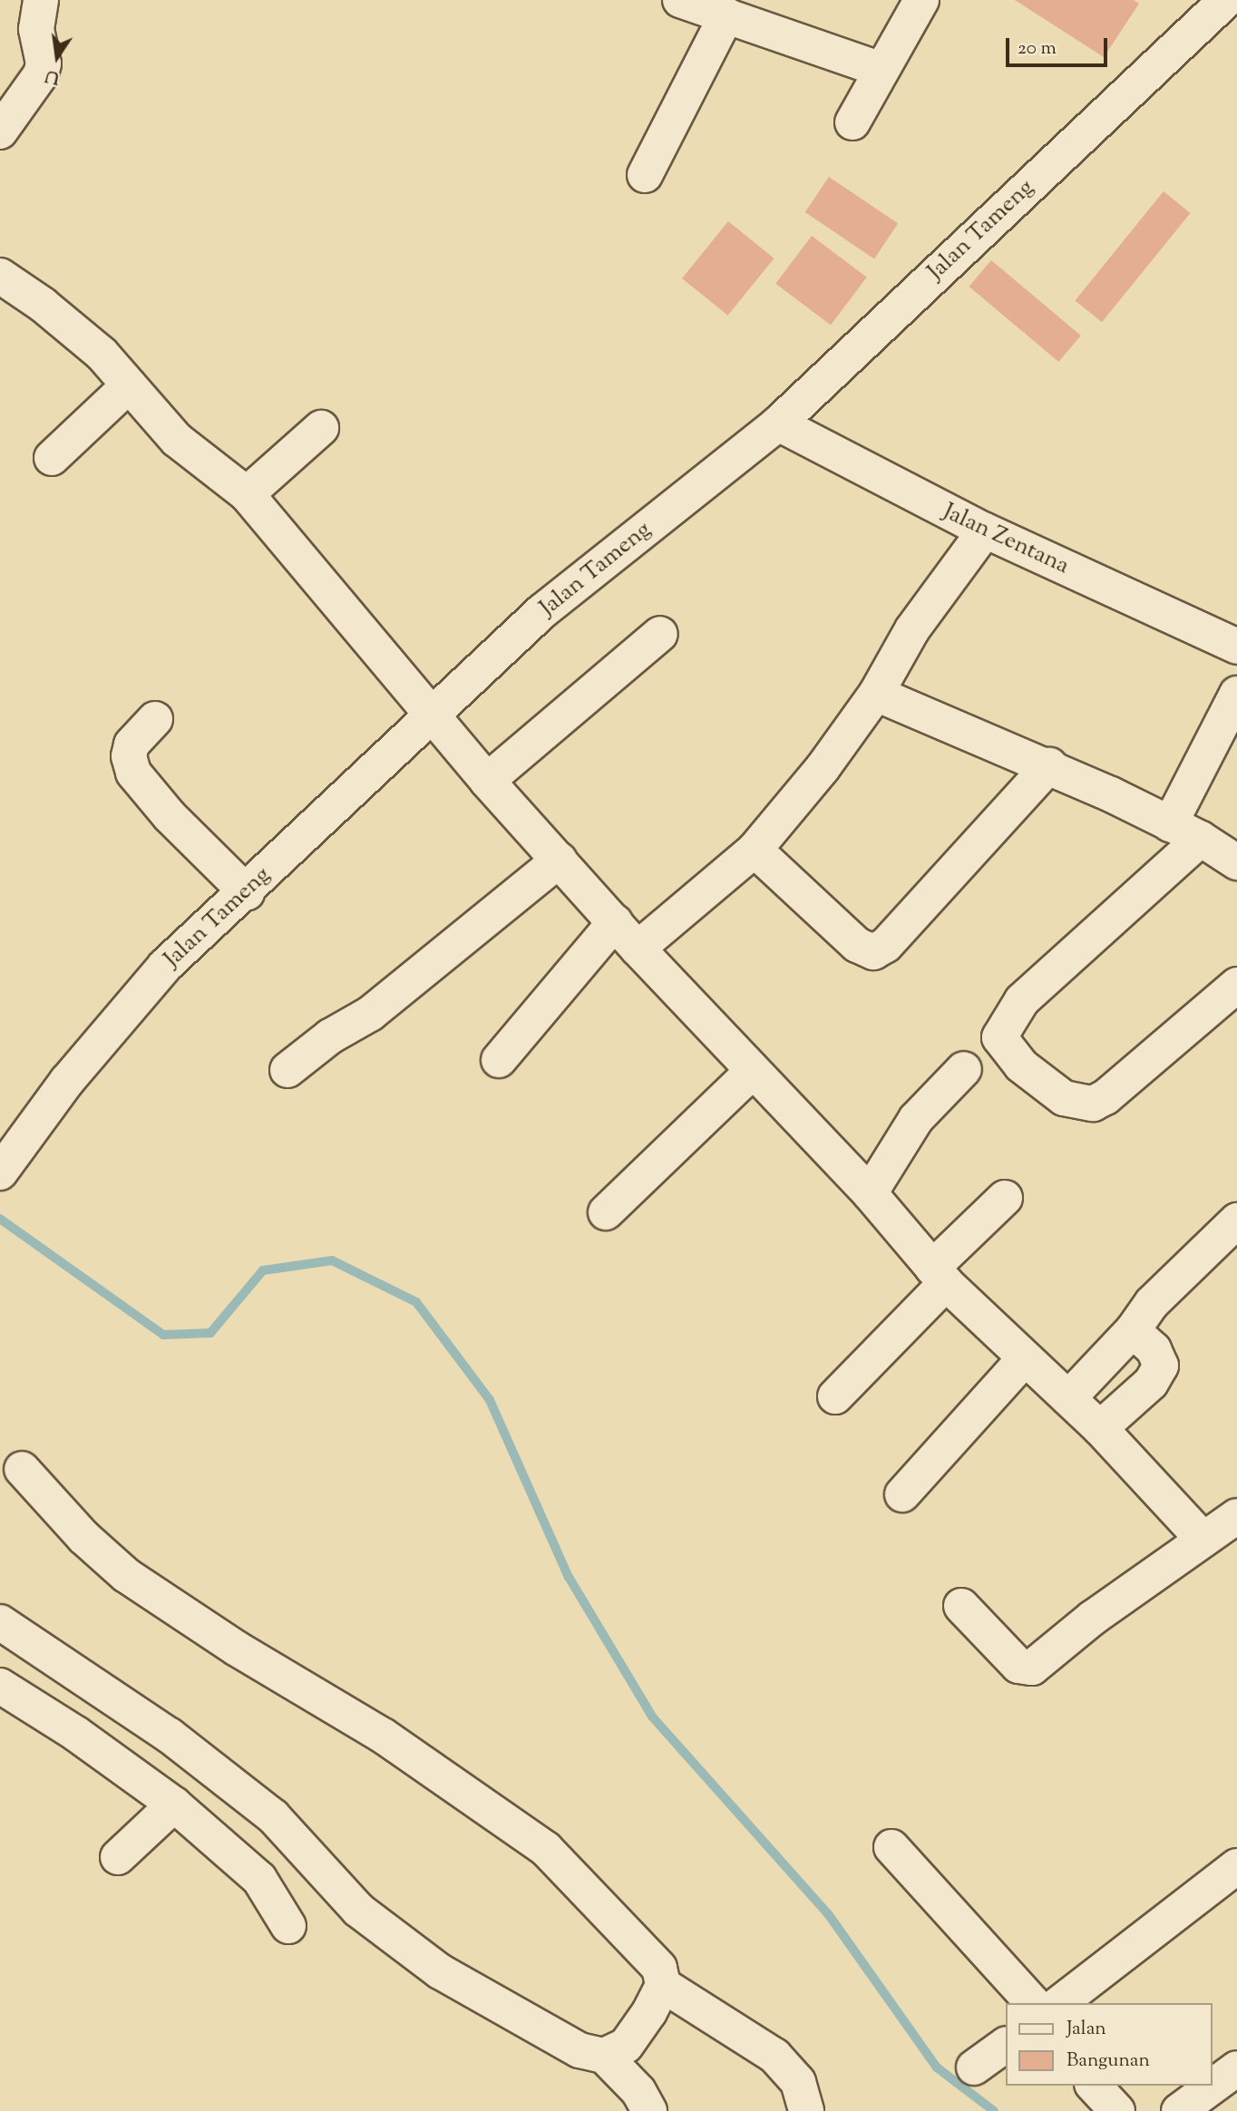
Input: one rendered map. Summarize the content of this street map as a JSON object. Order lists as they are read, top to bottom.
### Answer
{
  "streets": {
    "street": ["Jalan Tameng", "Jalan Zentana"]
  },
  "crossings": [
    ["Jalan Tameng", "Jalan Zentana"]
  ],
  "legend": ["Jalan", "Bangunan"],
  "scale_bar": "20 m",
  "north": "bottom"
}
